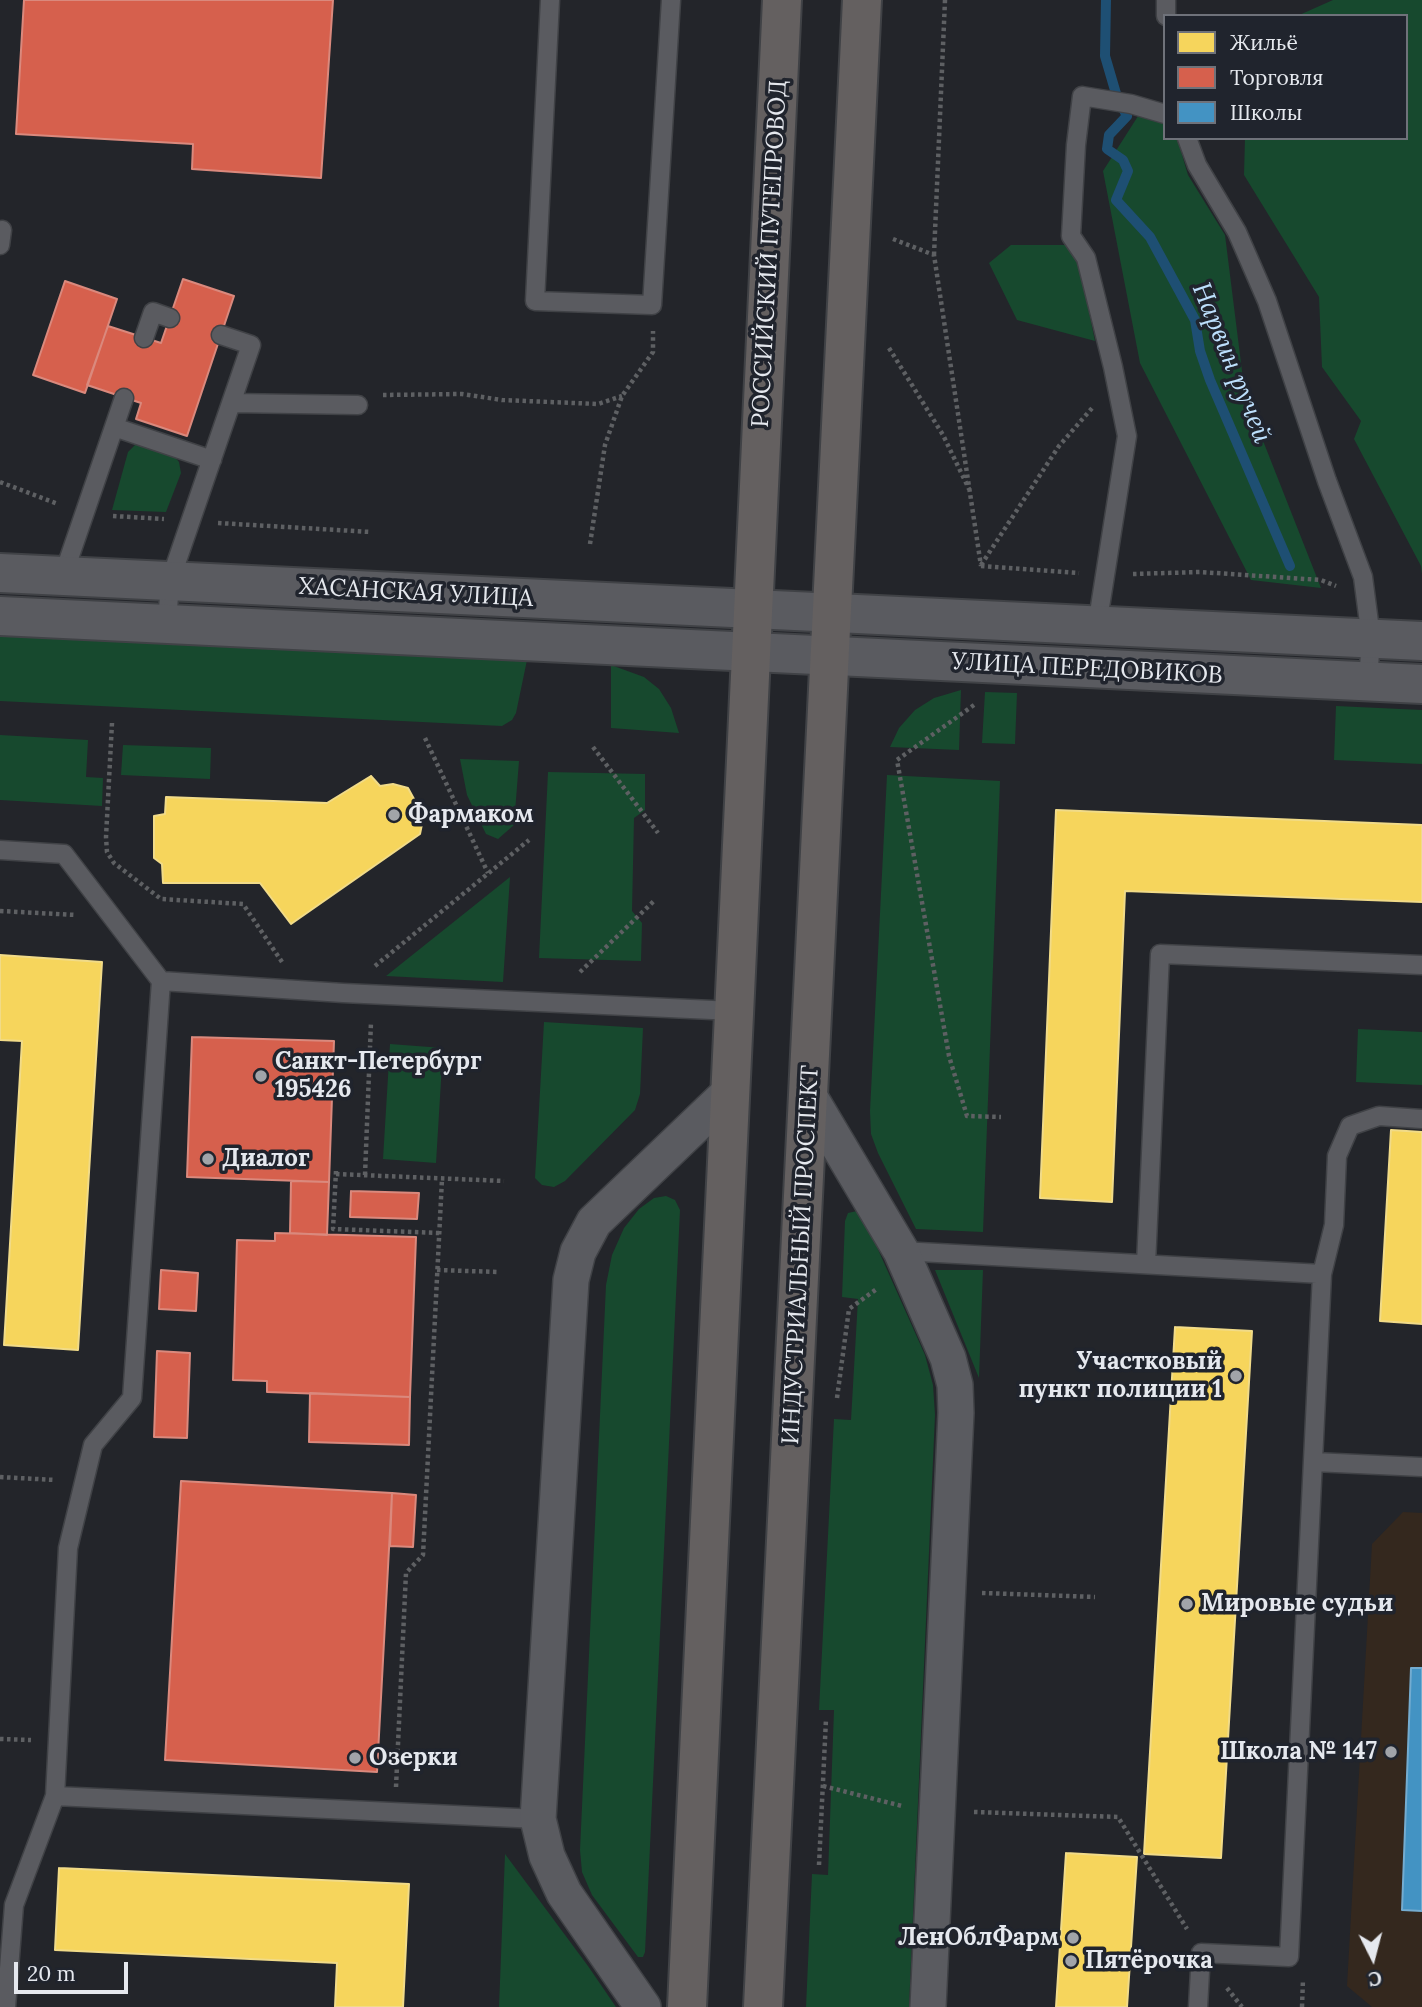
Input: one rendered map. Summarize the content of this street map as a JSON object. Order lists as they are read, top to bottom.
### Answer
{
  "streets": {
    "main road": ["РОССИЙСКИЙ ПУТЕПРОВОД", "ИНДУСТРИАЛЬНЫЙ ПРОСПЕКТ"],
    "street": ["ХАСАНСКАЯ УЛИЦА", "УЛИЦА ПЕРЕДОВИКОВ"]
  },
  "crossings": [
    ["РОССИЙСКИЙ ПУТЕПРОВОД", "ХАСАНСКАЯ УЛИЦА"],
    ["ХАСАНСКАЯ УЛИЦА", "УЛИЦА ПЕРЕДОВИКОВ"],
    ["ХАСАНСКАЯ УЛИЦА", "ИНДУСТРИАЛЬНЫЙ ПРОСПЕКТ"],
    ["УЛИЦА ПЕРЕДОВИКОВ", "ИНДУСТРИАЛЬНЫЙ ПРОСПЕКТ"]
  ],
  "water": ["Нарвин ручей"],
  "places": [
    "Фармаком",
    "Санкт-Петербург 195426",
    "Диалог",
    "Участковый пункт полиции 1",
    "Мировые судьи",
    "Школа № 147",
    "Озерки",
    "ЛенОблФарм",
    "Пятёрочка"
  ],
  "legend": ["Жильё", "Торговля", "Школы"],
  "scale_bar": "20 m",
  "north": "bottom"
}
